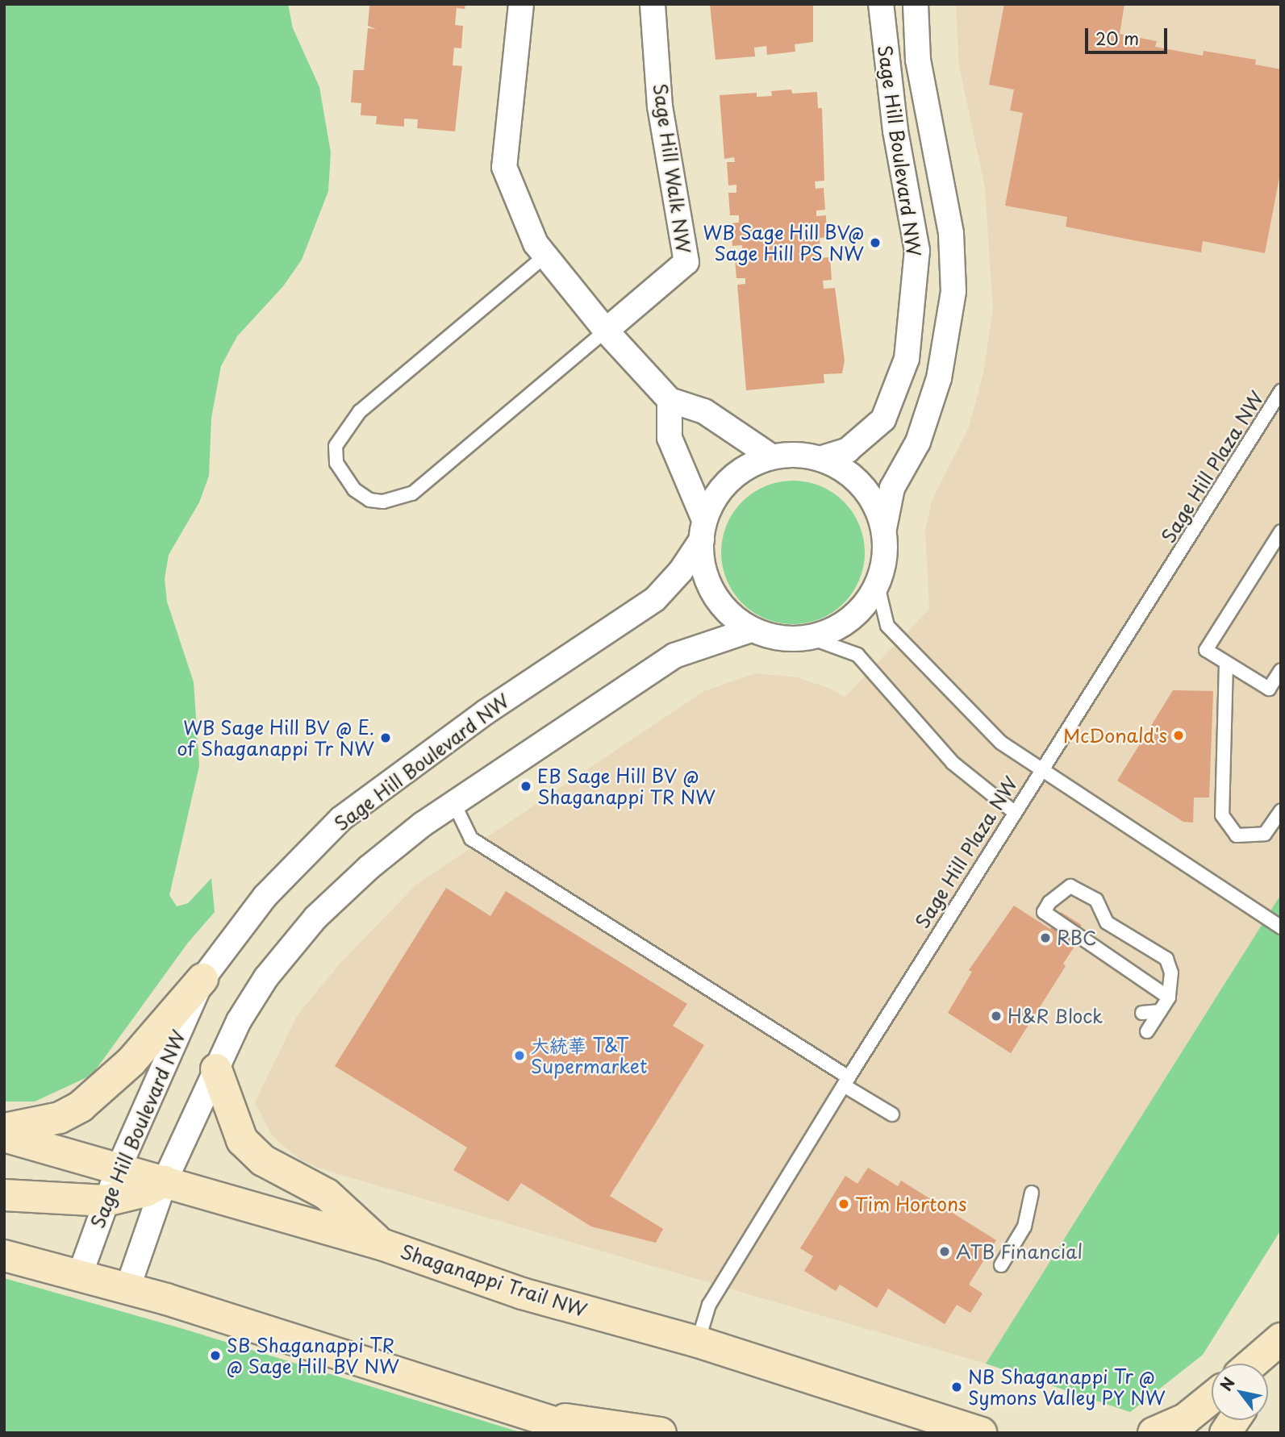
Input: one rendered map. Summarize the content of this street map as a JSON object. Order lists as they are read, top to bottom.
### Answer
{
  "streets": {
    "main road": ["Shaganappi Trail NW"],
    "street": ["Sage Hill Boulevard NW", "Sage Hill Walk NW"],
    "lane": ["Sage Hill Plaza NW"]
  },
  "crossings": [
    ["Sage Hill Boulevard NW", "Shaganappi Trail NW"],
    ["Sage Hill Plaza NW", "Shaganappi Trail NW"]
  ],
  "places": [
    "WB Sage Hill BV@ Sage Hill PS NW",
    "McDonald's",
    "WB Sage Hill BV @ E. of Shaganappi Tr NW",
    "EB Sage Hill BV @ Shaganappi TR NW",
    "RBC",
    "H&R Block",
    "大統華 T&T Supermarket",
    "Tim Hortons",
    "ATB Financial",
    "SB Shaganappi TR @ Sage Hill BV NW",
    "NB Shaganappi Tr @ Symons Valley PY NW"
  ],
  "scale_bar": "20 m",
  "north": "top left"
}
